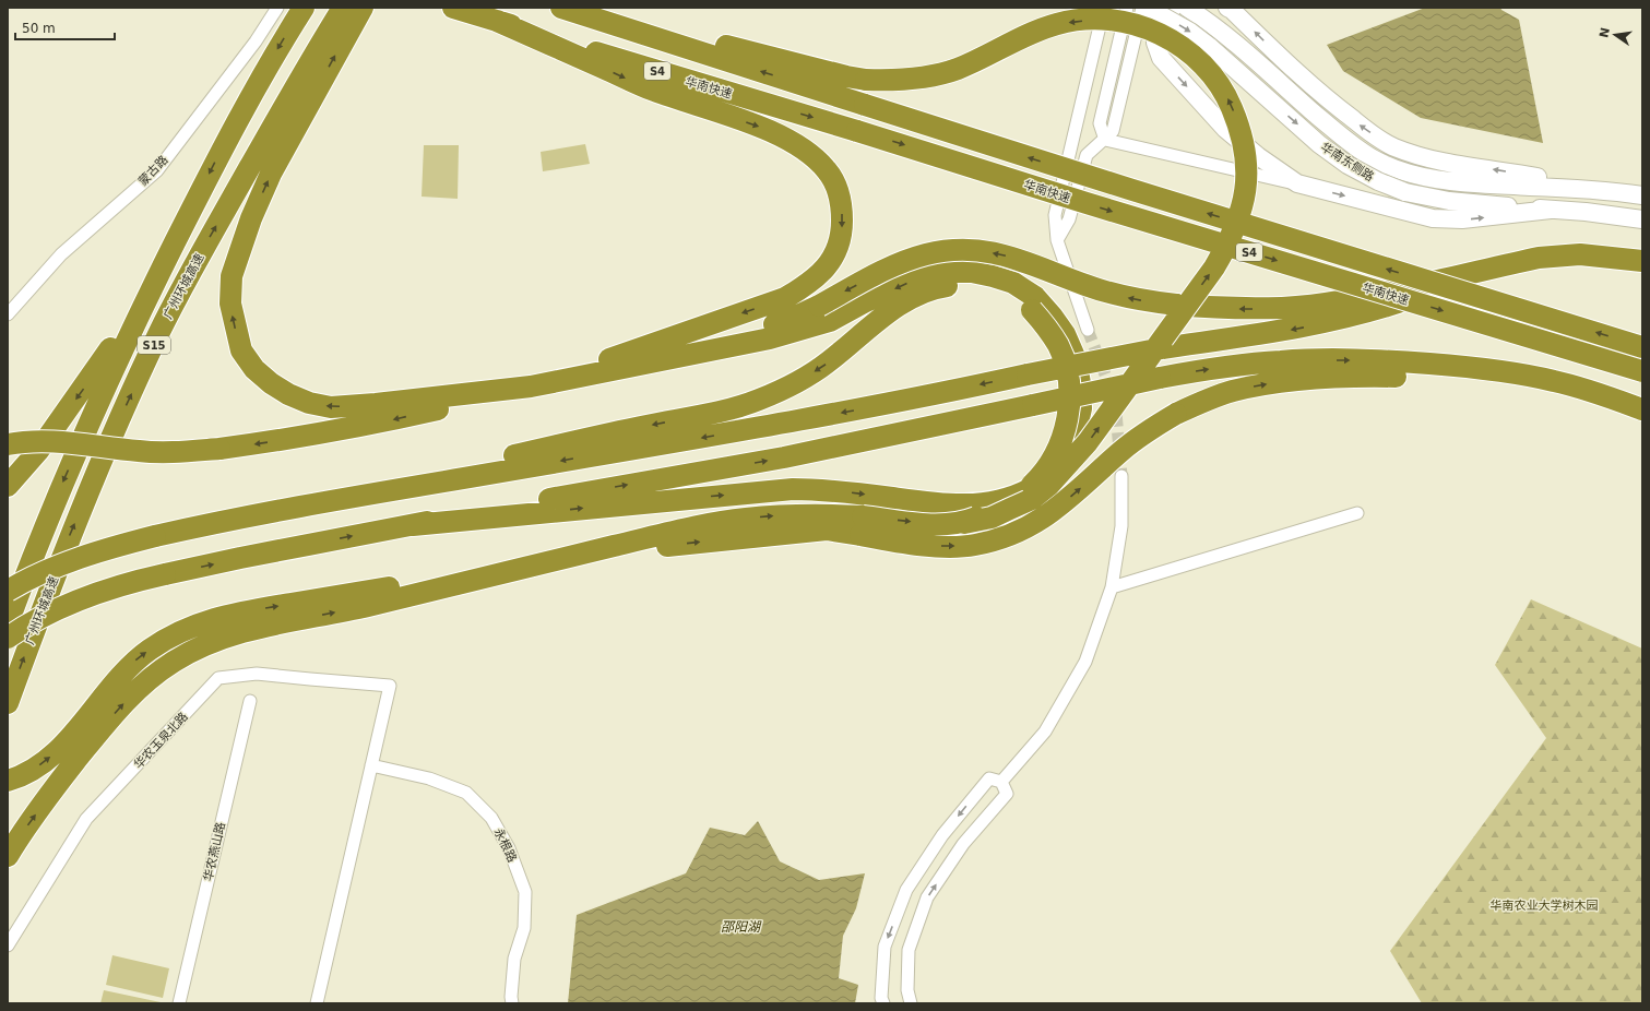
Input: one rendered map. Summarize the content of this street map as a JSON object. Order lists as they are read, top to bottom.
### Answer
{
  "streets": {
    "highway": [
      "S4",
      "华南快速",
      "广州环城高速",
      "S15"
    ],
    "street": [
      "华南东侧路",
      "蒙古路",
      "华农玉泉北路",
      "永根路",
      "华农燕山路"
    ]
  },
  "crossings": [
    ["华农玉泉北路", "永根路"]
  ],
  "water": ["邵阳湖"],
  "parks": ["华南农业大学树木园"],
  "scale_bar": "50 m",
  "north": "left"
}
